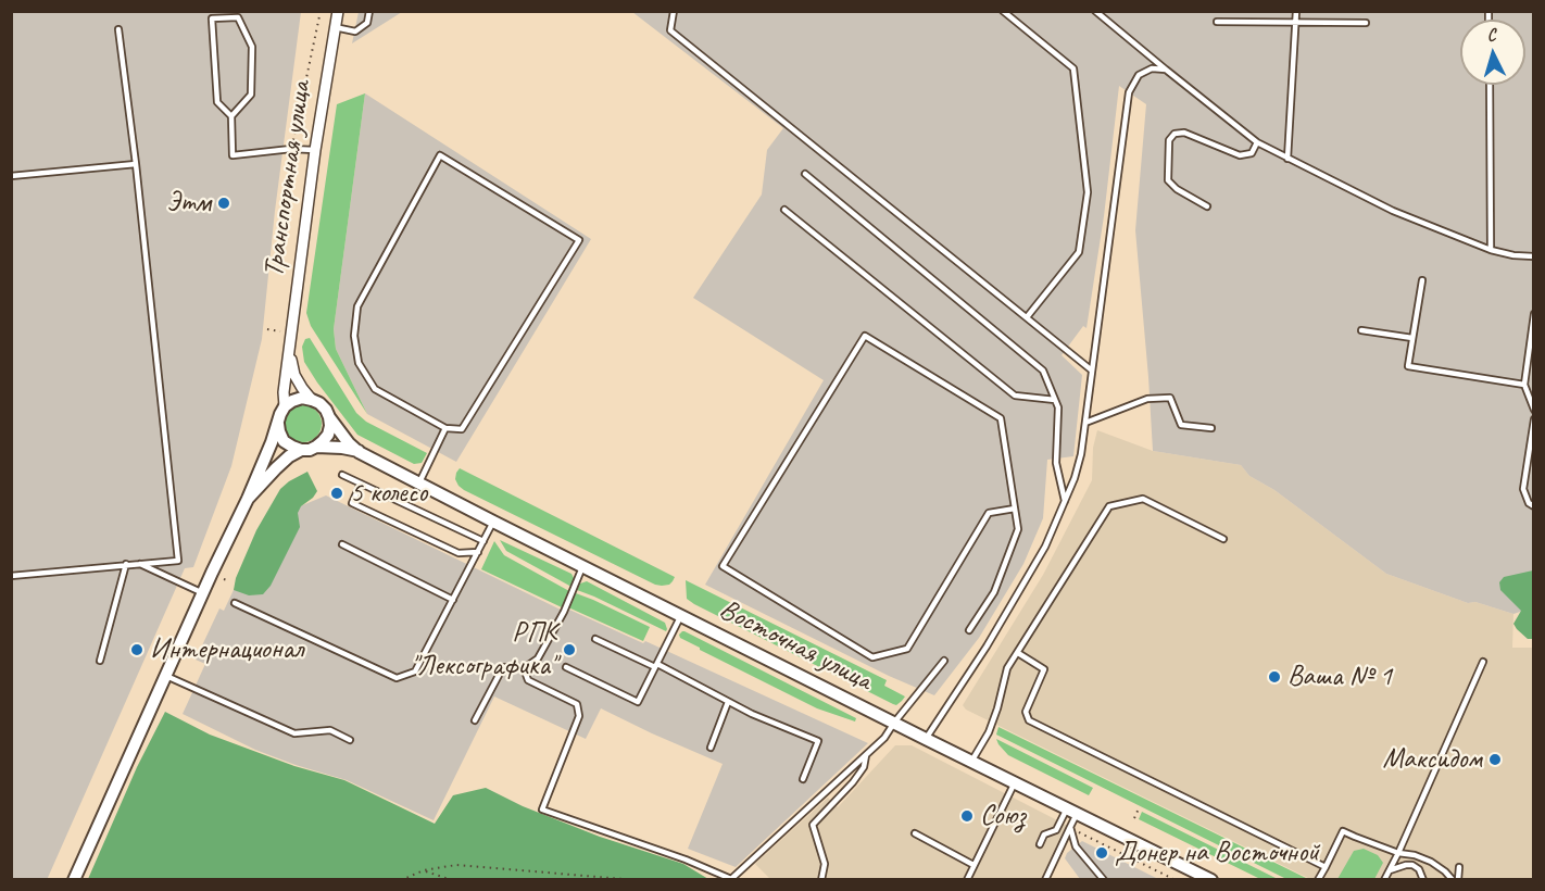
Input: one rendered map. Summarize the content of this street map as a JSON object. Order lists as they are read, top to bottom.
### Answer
{
  "streets": {
    "street": ["Транспортная улица", "Восточная улица"]
  },
  "crossings": [
    ["Транспортная улица", "Восточная улица"]
  ],
  "places": [
    "Этм",
    "5 колесо",
    "Интернационал",
    "РПК \"Лексографика\"",
    "Ваша № 1",
    "Максидом",
    "Союз",
    "Донер на Восточной"
  ],
  "north": "top"
}
